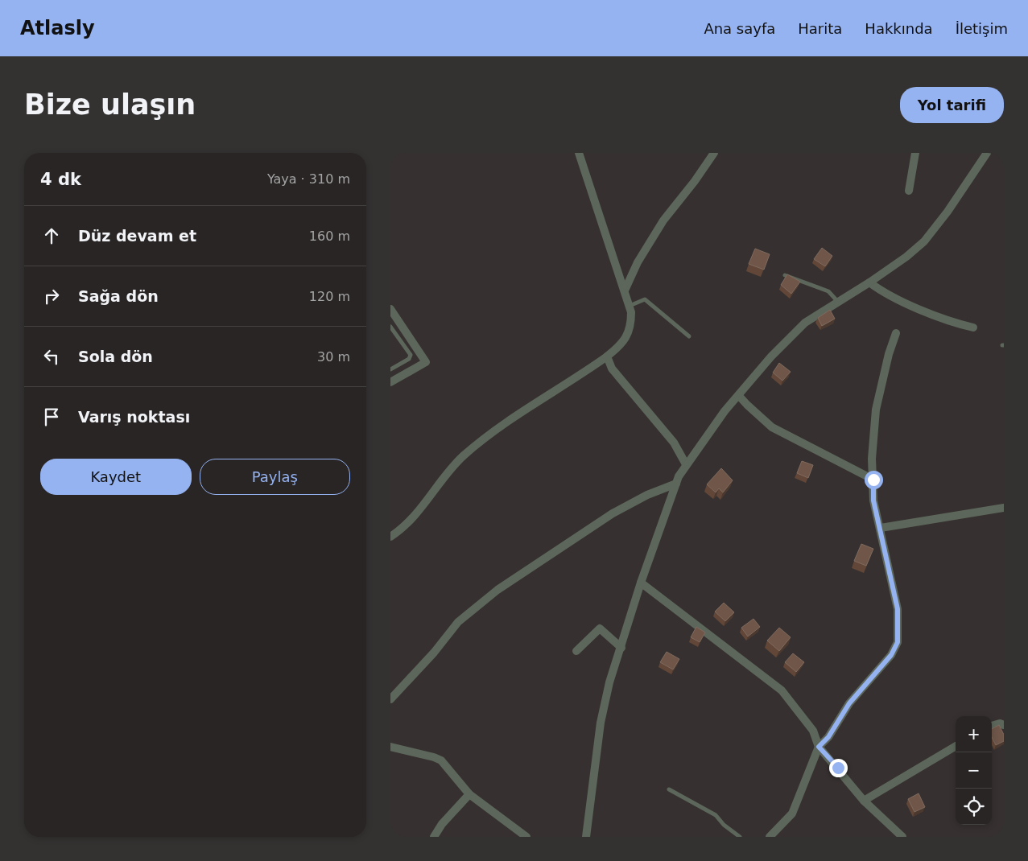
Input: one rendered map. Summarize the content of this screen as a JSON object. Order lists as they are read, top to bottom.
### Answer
{
  "page": {
    "header": "Atlasly",
    "nav": [
      "Ana sayfa",
      "Harita",
      "Hakkında",
      "İletişim"
    ],
    "buttons": [
      "Yol tarifi",
      ["Kaydet", "Paylaş"]
    ],
    "title": "Bize ulaşın",
    "heading": ["4 dk", "Yaya · 310 m"],
    "list": [
      ["Düz devam et", "160 m"],
      ["Sağa dön", "120 m"],
      ["Sola dön", "30 m"],
      "Varış noktası"
    ],
    "map_buttons": ["+", "−"]
  }
}
